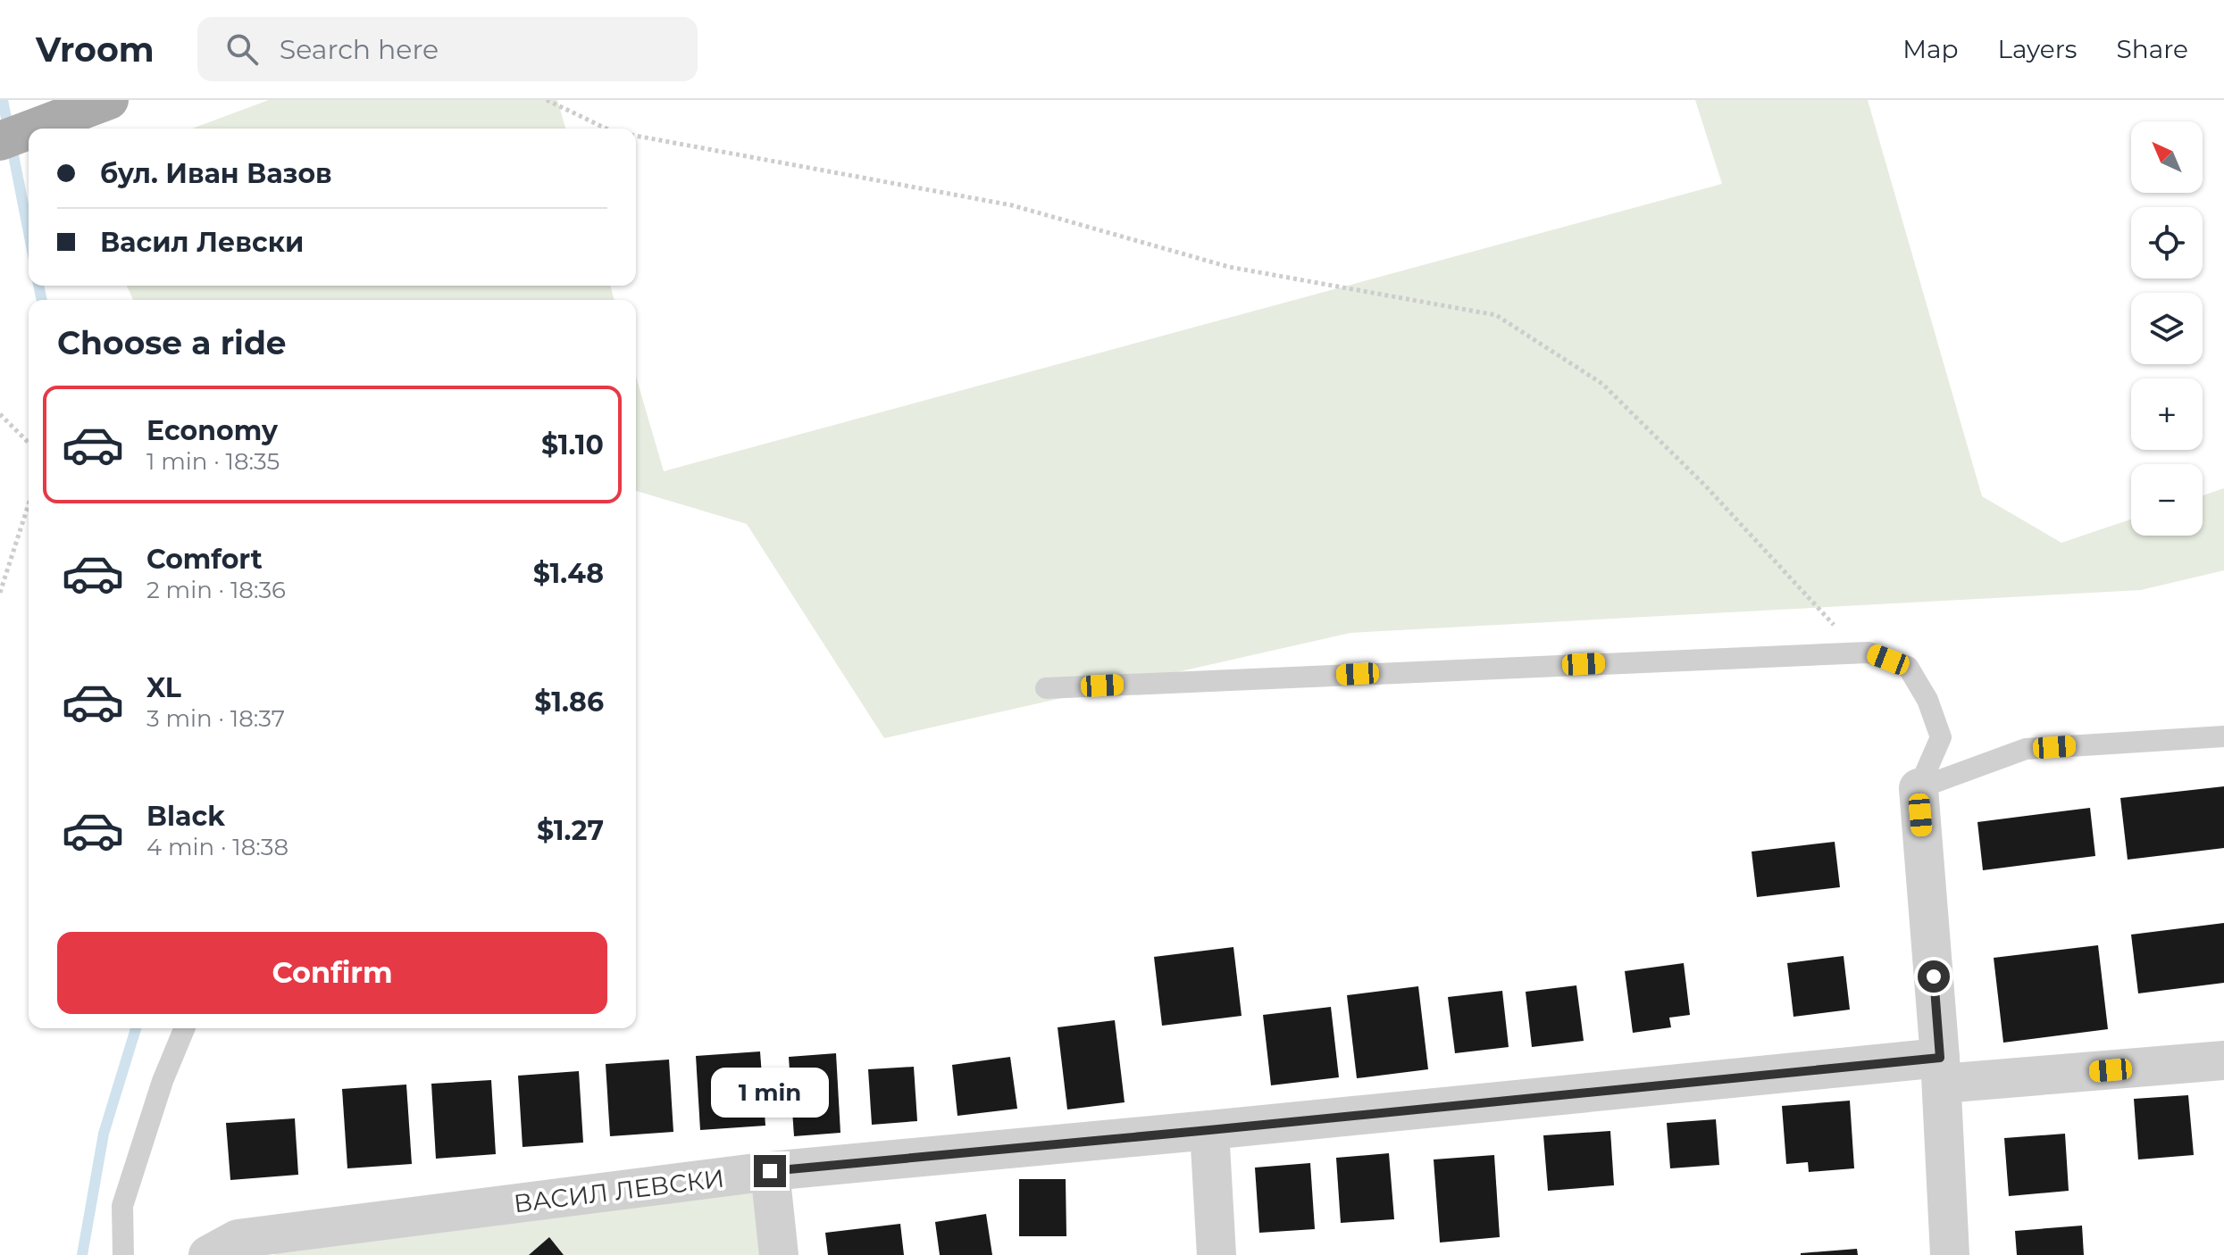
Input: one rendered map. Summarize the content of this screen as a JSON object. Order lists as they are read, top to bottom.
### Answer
{
  "streets": {
    "street": ["ВАСИЛ ЛЕВСКИ"]
  },
  "north": "top left",
  "page": {
    "header": "Vroom",
    "search": "Search here",
    "nav": ["Map", "Layers", "Share"],
    "map_buttons": ["+", "−"],
    "banner": ["бул. Иван Вазов", "Васил Левски"],
    "heading": "Choose a ride",
    "list": [
      {
        "name": "Economy",
        "note": "1 min · 18:35",
        "value": "$1.10"
      },
      {
        "name": "Comfort",
        "note": "2 min · 18:36",
        "value": "$1.48"
      },
      {
        "name": "XL",
        "note": "3 min · 18:37",
        "value": "$1.86"
      },
      {
        "name": "Black",
        "note": "4 min · 18:38",
        "value": "$1.27"
      }
    ],
    "buttons": "Confirm",
    "bubble": "1 min"
  }
}
